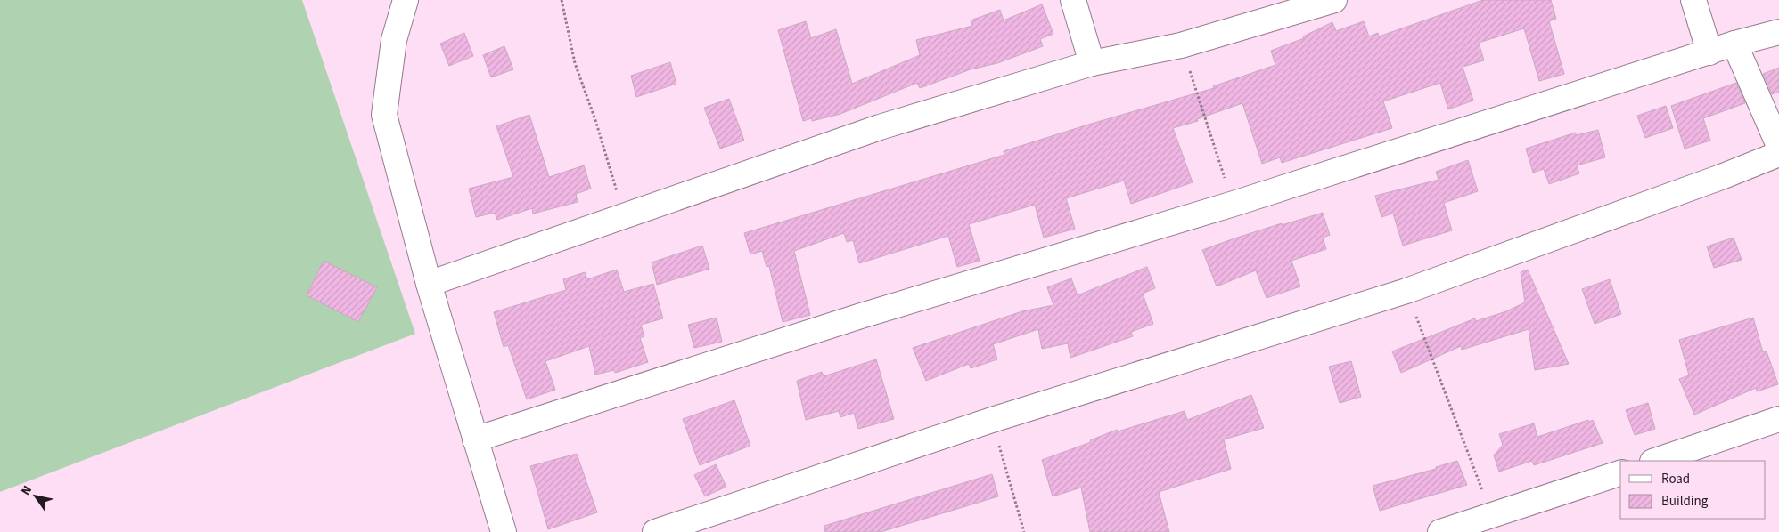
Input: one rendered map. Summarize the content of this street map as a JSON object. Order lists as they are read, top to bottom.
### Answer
{
  "legend": ["Road", "Building"],
  "north": "top left"
}
